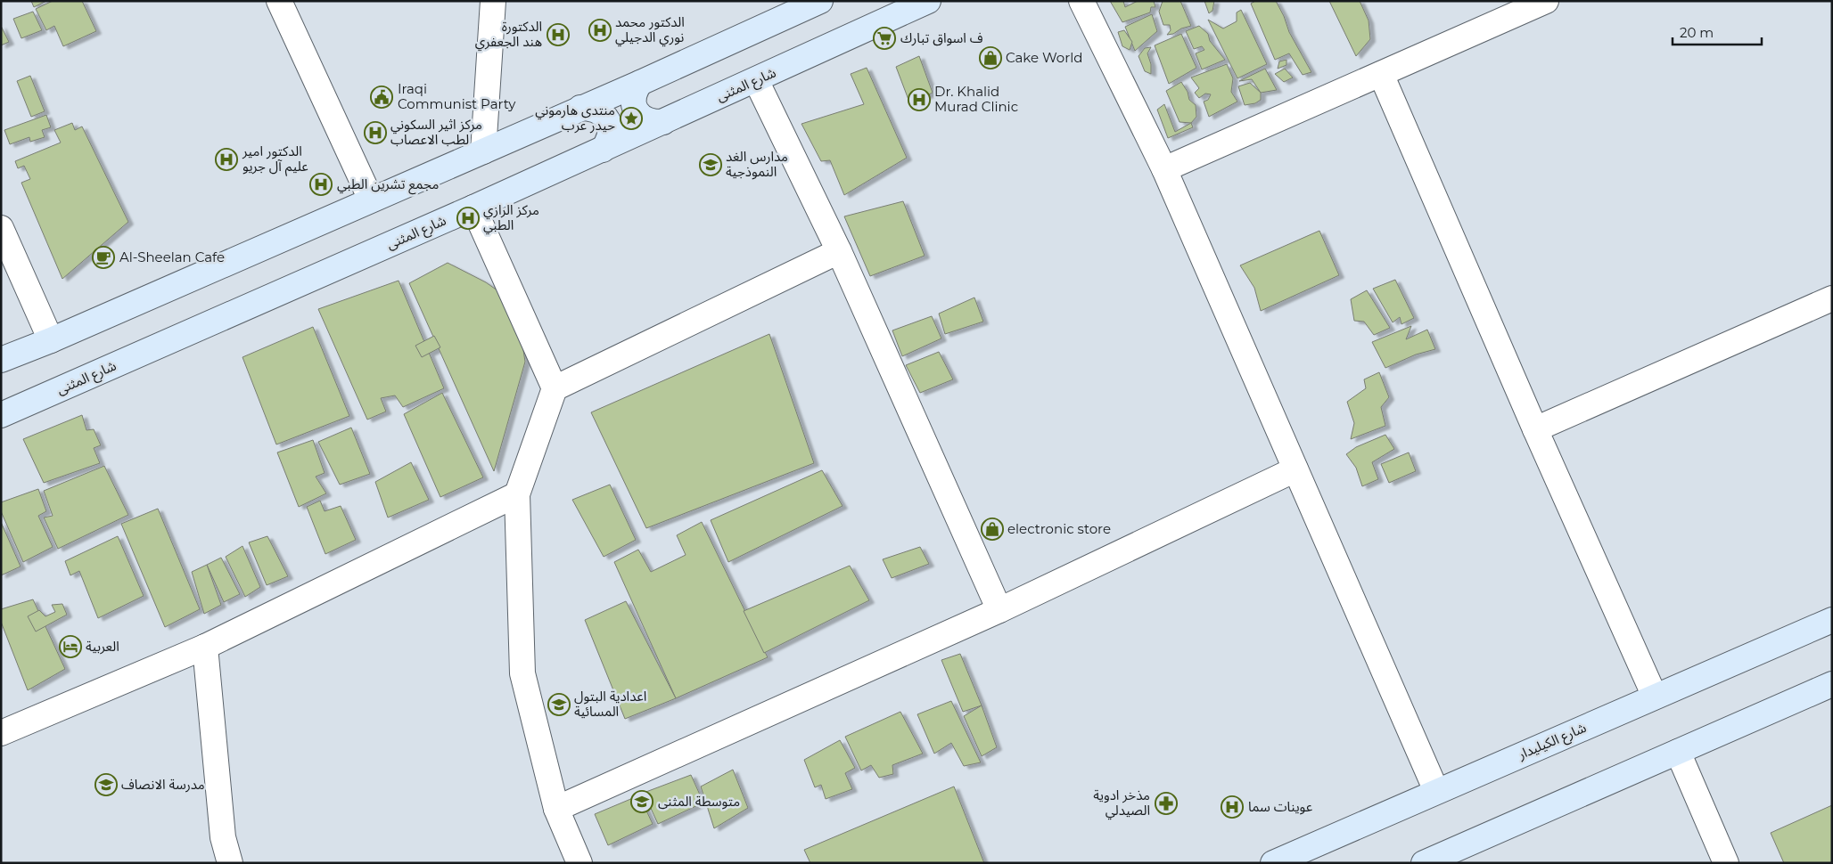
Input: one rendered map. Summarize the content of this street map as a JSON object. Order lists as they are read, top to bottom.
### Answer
{
  "streets": {
    "main road": ["شارع المثنى", "شارع الكيليدار"]
  },
  "places": {
    "hospital": [
      "الدكتور محمد نوري الدجيلي",
      "الدكتورة هند الجعفري",
      "Dr. Khalid Murad Clinic",
      "مركز اثير السكوني لطب الاعصاب",
      "الدكتور امير عليم آل جريو",
      "مجمع تشرين الطبي",
      "مركز الرازي الطبي",
      "عوينات سما"
    ],
    "supermarket": ["ف اسواق تبارك"],
    "shop": ["Cake World", "electronic store"],
    "public building": ["Iraqi Communist Party"],
    "place": ["منتدى هارموني حيدر عرب"],
    "school or university": [
      "مدارس الغد النموذجية",
      "اعدادية البتول المسائية",
      "مدرسة الانصاف",
      "متوسطة المثنى"
    ],
    "cafe": ["Al-Sheelan Cafe"],
    "hotel": ["العربية"],
    "pharmacy": ["مذخر ادوية الصيدلي"]
  },
  "scale_bar": "20 m"
}
